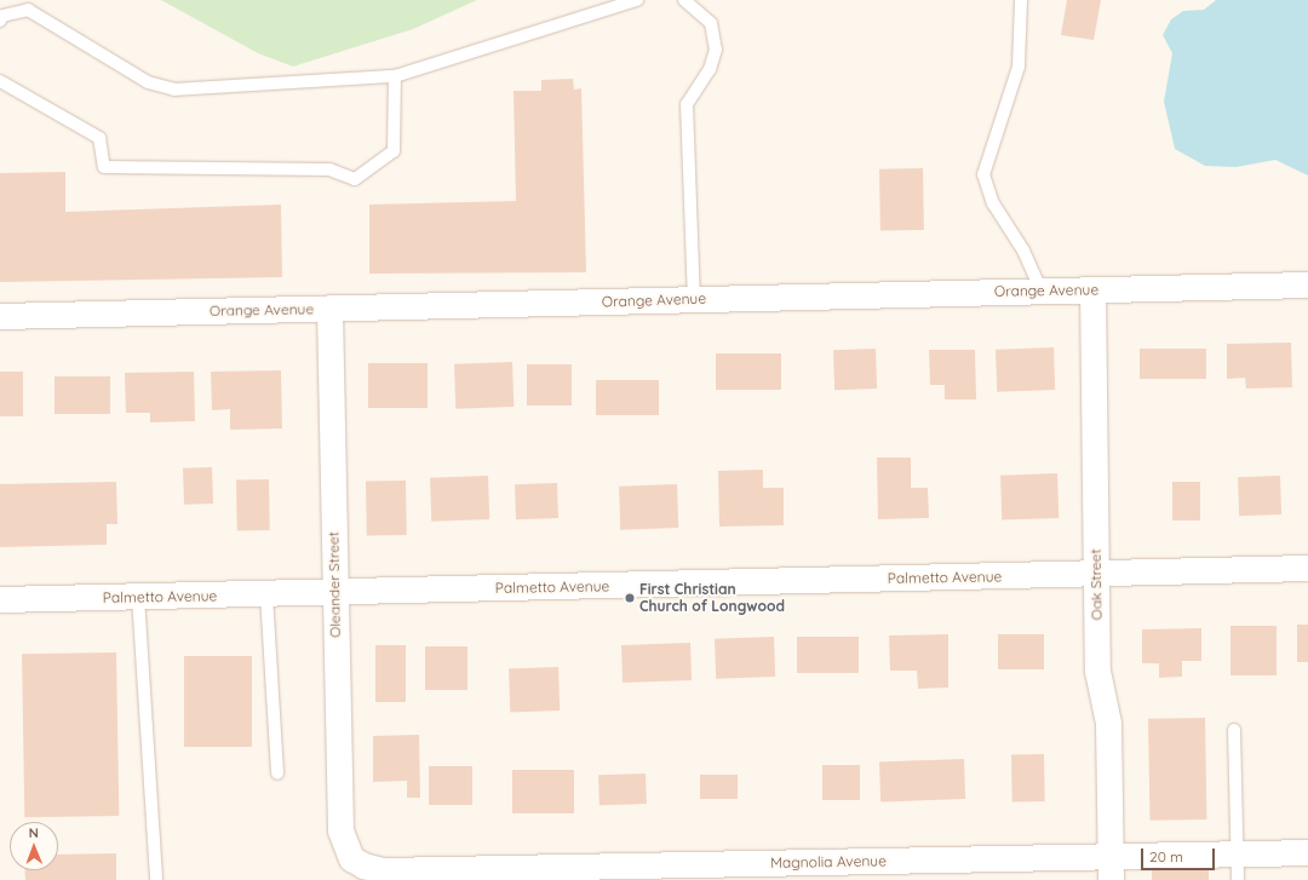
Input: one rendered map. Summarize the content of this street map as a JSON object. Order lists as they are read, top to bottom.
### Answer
{
  "streets": {
    "street": [
      "Orange Avenue",
      "Palmetto Avenue",
      "Oleander Street",
      "Oak Street",
      "Magnolia Avenue"
    ]
  },
  "crossings": [
    ["Orange Avenue", "Oleander Street"],
    ["Orange Avenue", "Oak Street"],
    ["Palmetto Avenue", "Oleander Street"],
    ["Palmetto Avenue", "Oak Street"],
    ["Oleander Street", "Magnolia Avenue"],
    ["Oak Street", "Magnolia Avenue"]
  ],
  "places": ["First Christian Church of Longwood"],
  "scale_bar": "20 m",
  "north": "top"
}
